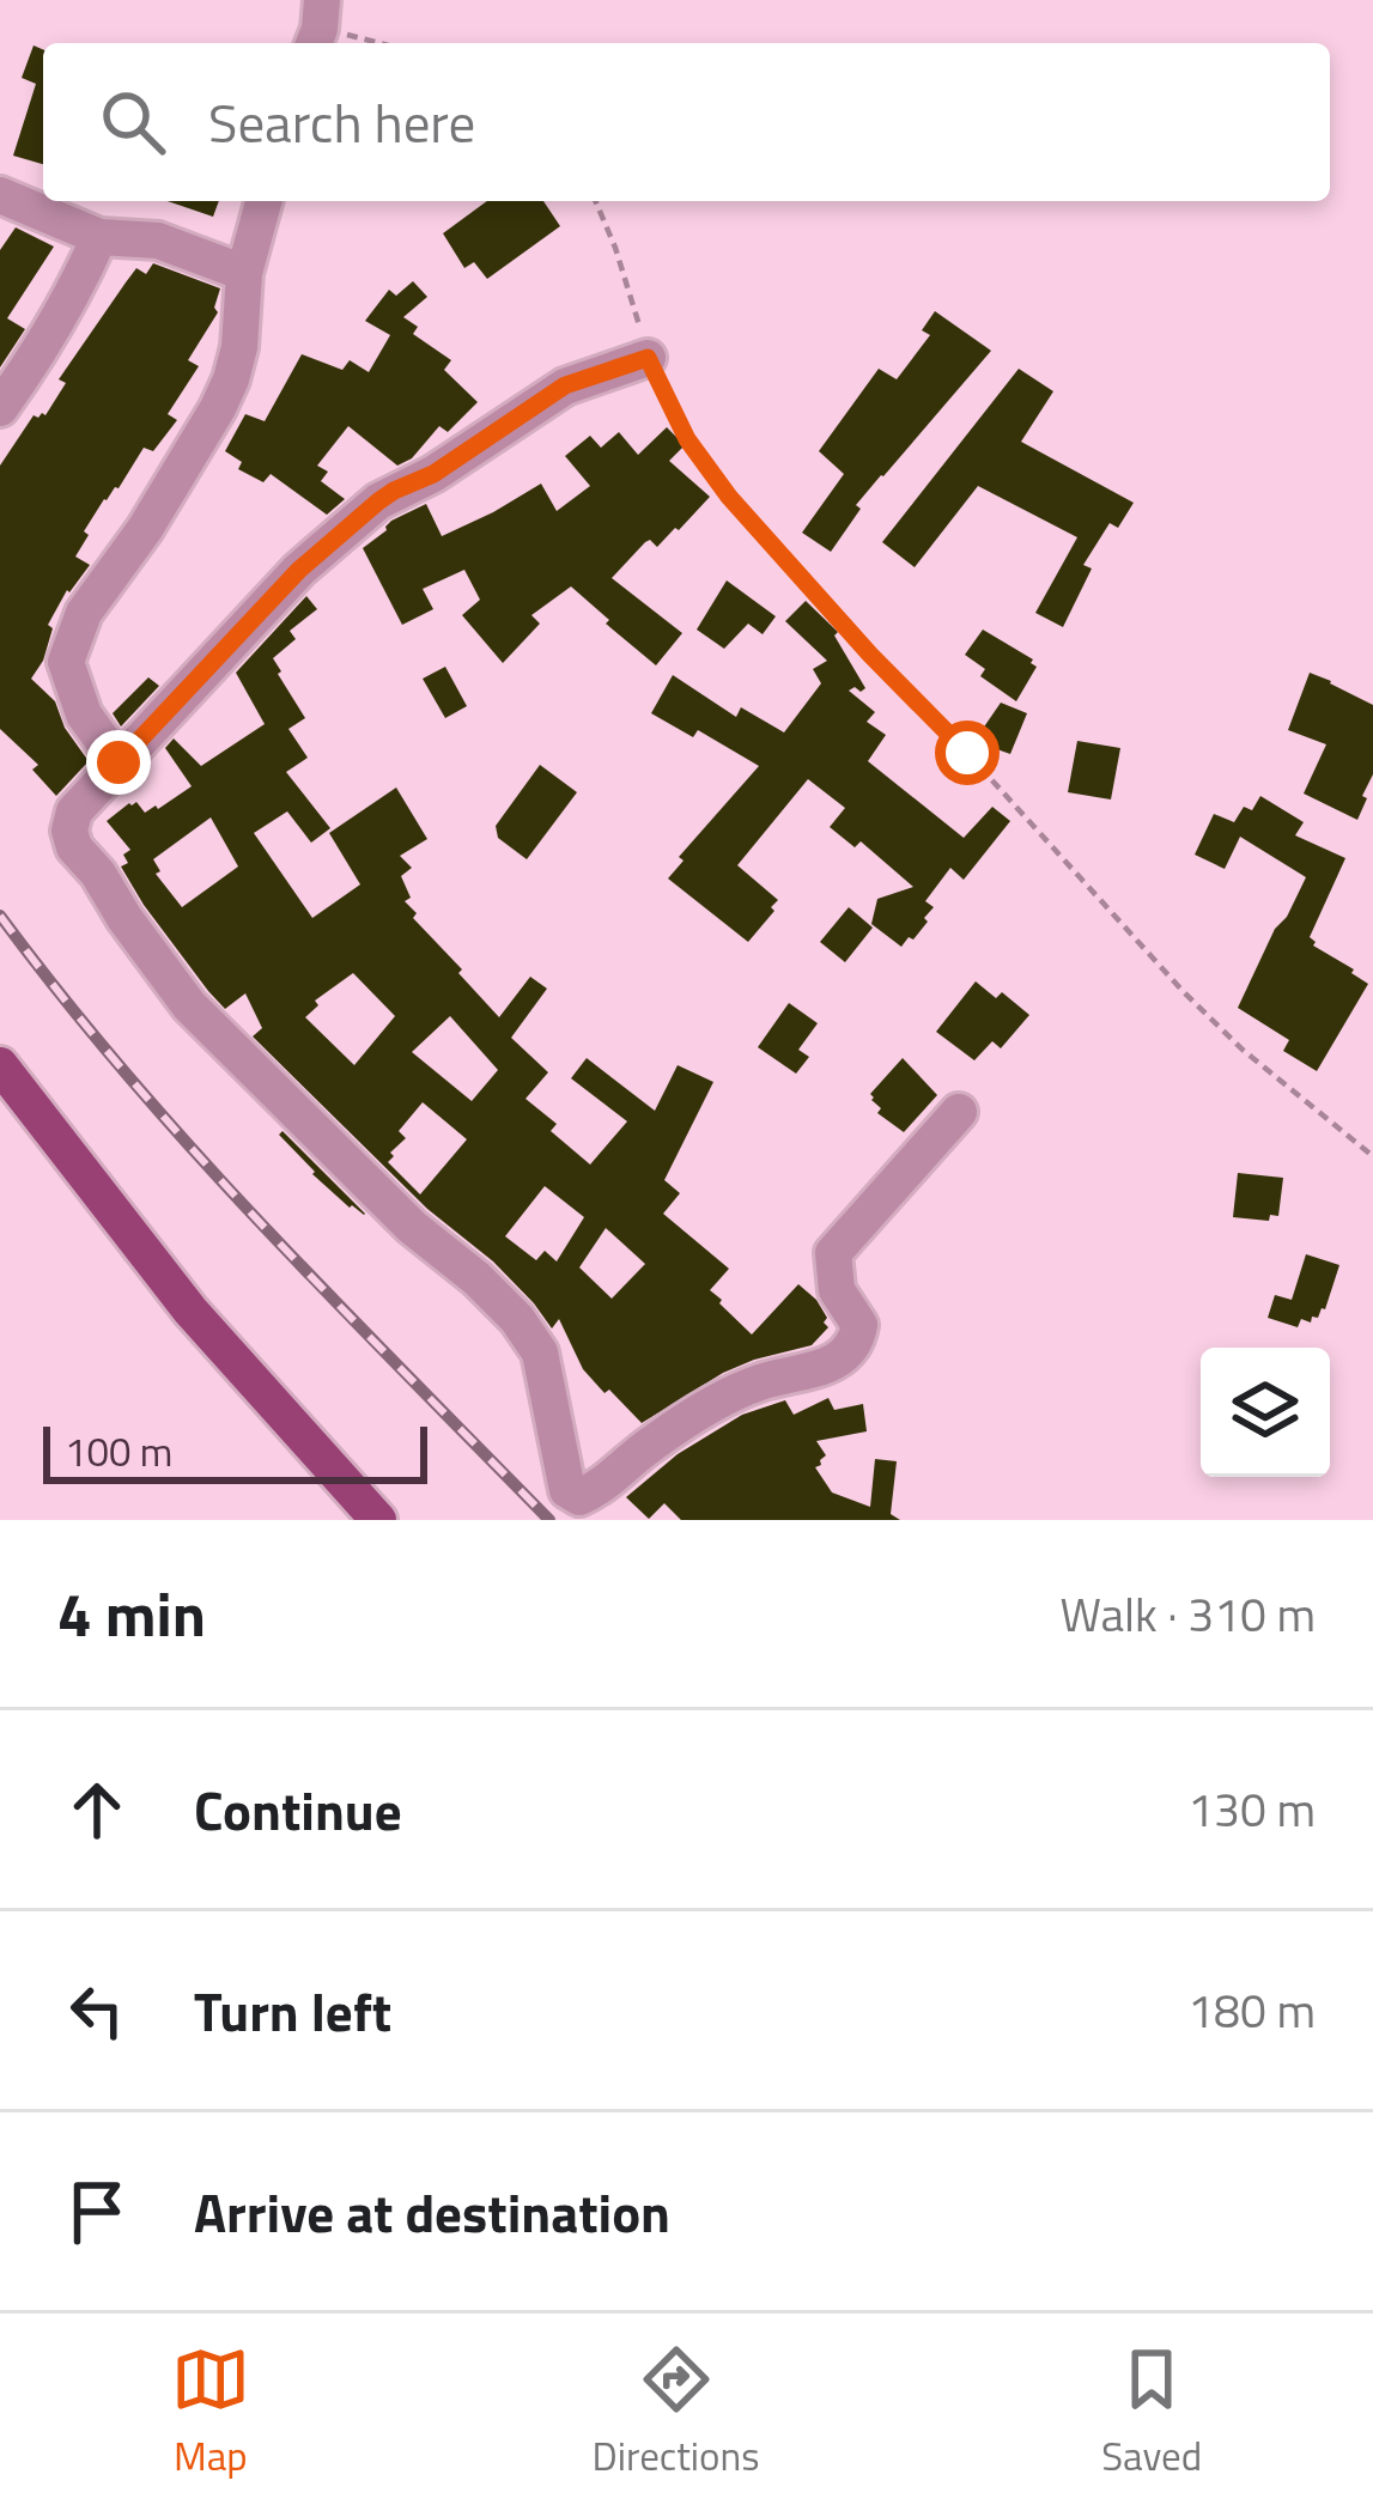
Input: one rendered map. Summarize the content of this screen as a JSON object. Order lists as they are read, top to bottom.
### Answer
{
  "scale_bar": "100 m",
  "page": {
    "search": "Search here",
    "scale": "100 m",
    "heading": ["4 min", "Walk · 310 m"],
    "list": [
      ["Continue", "130 m"],
      ["Turn left", "180 m"],
      "Arrive at destination"
    ],
    "nav": ["Map", "Directions", "Saved"]
  }
}
